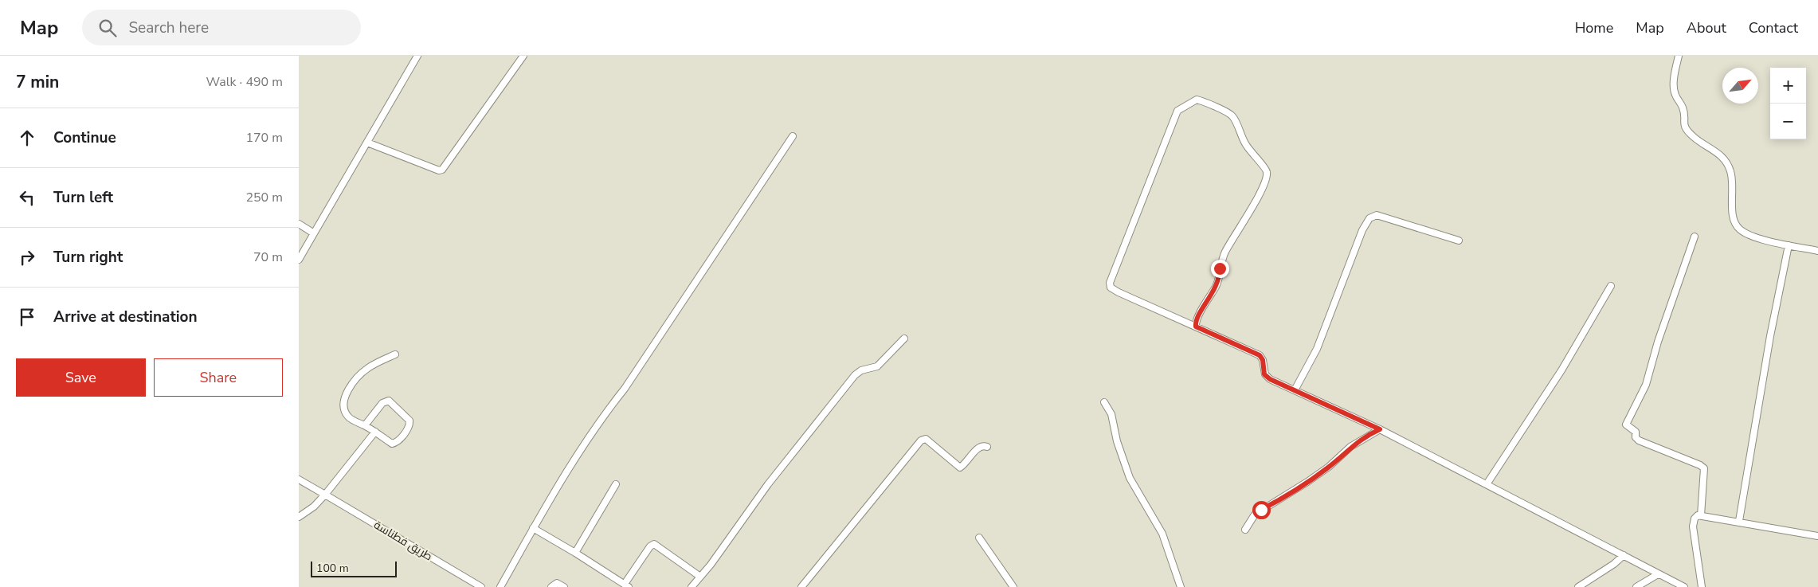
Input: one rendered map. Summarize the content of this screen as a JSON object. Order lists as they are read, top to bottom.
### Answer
{
  "streets": {
    "street": ["طريق فطناسة"]
  },
  "scale_bar": "100 m",
  "north": "top right",
  "page": {
    "header": "Map",
    "search": "Search here",
    "nav": [
      "Home",
      "Map",
      "About",
      "Contact"
    ],
    "heading": ["7 min", "Walk · 490 m"],
    "map_buttons": ["+", "−"],
    "list": [
      ["Continue", "170 m"],
      ["Turn left", "250 m"],
      ["Turn right", "70 m"],
      "Arrive at destination"
    ],
    "buttons": ["Save", "Share"],
    "scale": "100 m"
  }
}
